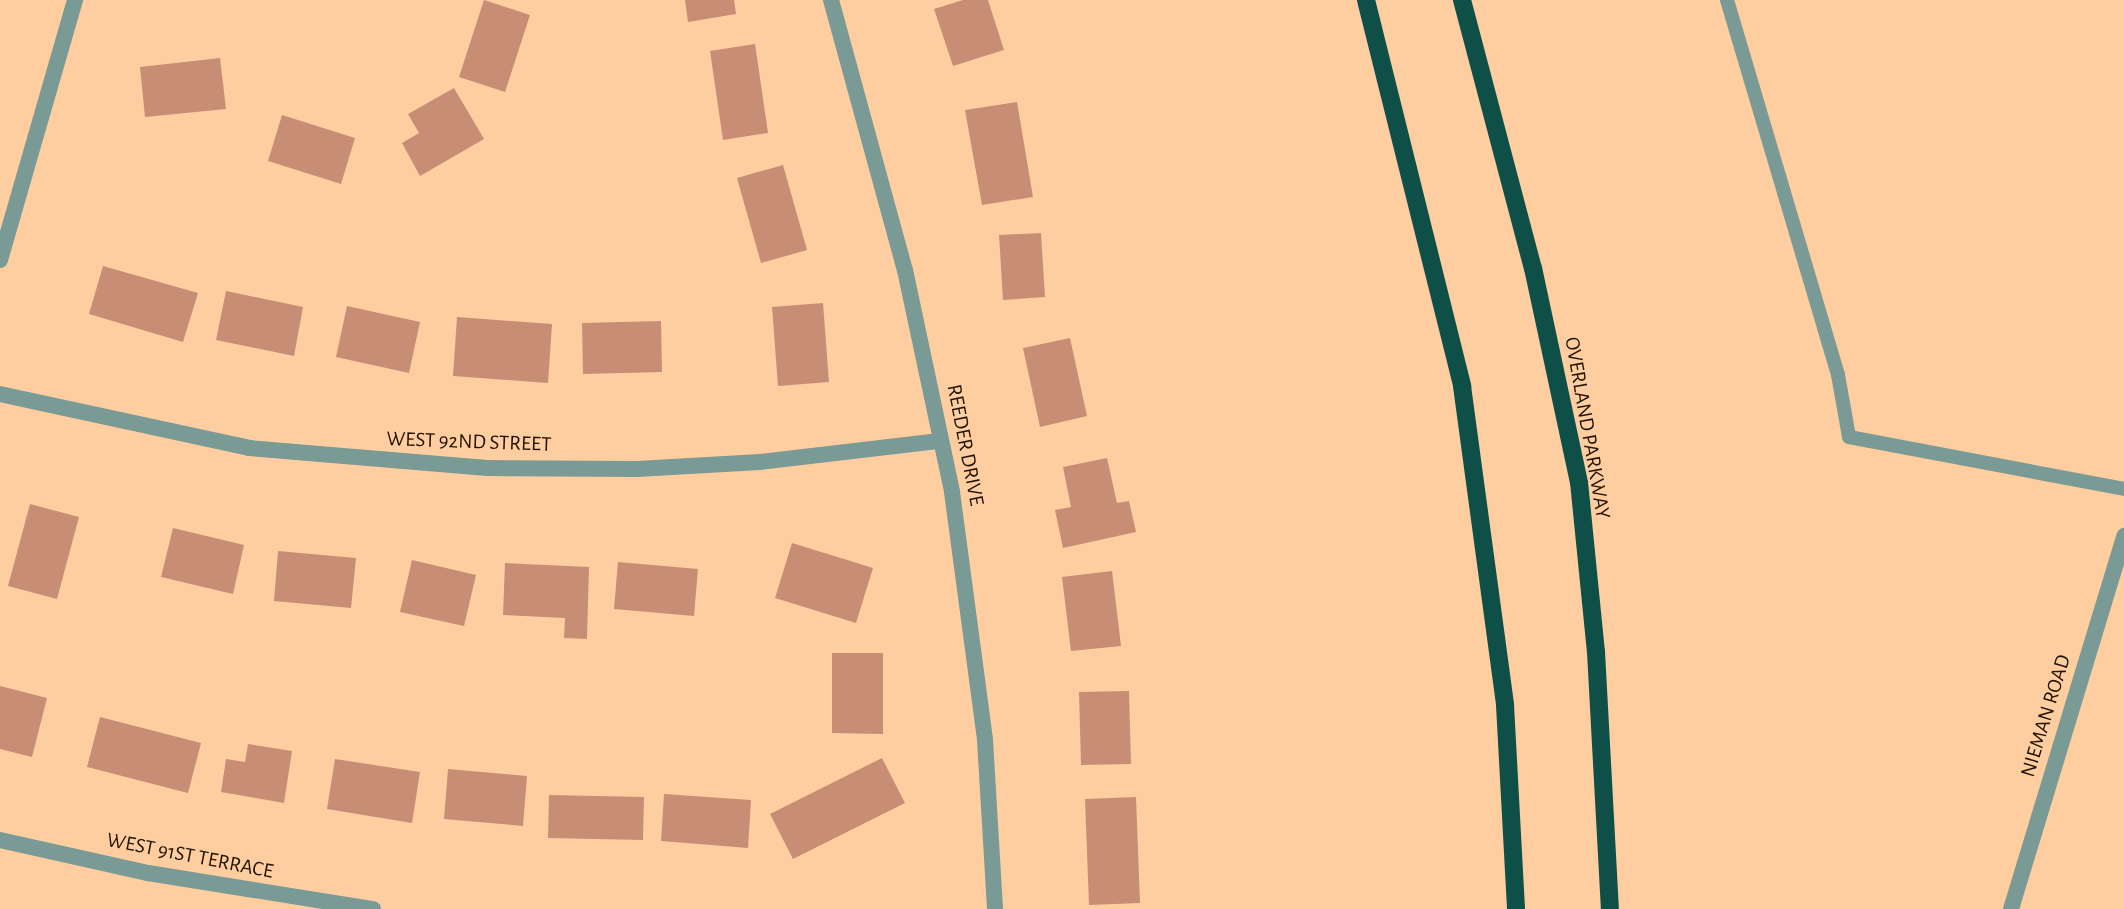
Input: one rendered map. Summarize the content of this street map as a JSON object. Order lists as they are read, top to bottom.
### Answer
{
  "streets": {
    "highway": ["OVERLAND PARKWAY"],
    "street": [
      "WEST 92ND STREET",
      "REEDER DRIVE",
      "NIEMAN ROAD",
      "WEST 91ST TERRACE"
    ]
  },
  "crossings": [
    ["WEST 92ND STREET", "REEDER DRIVE"]
  ]
}
